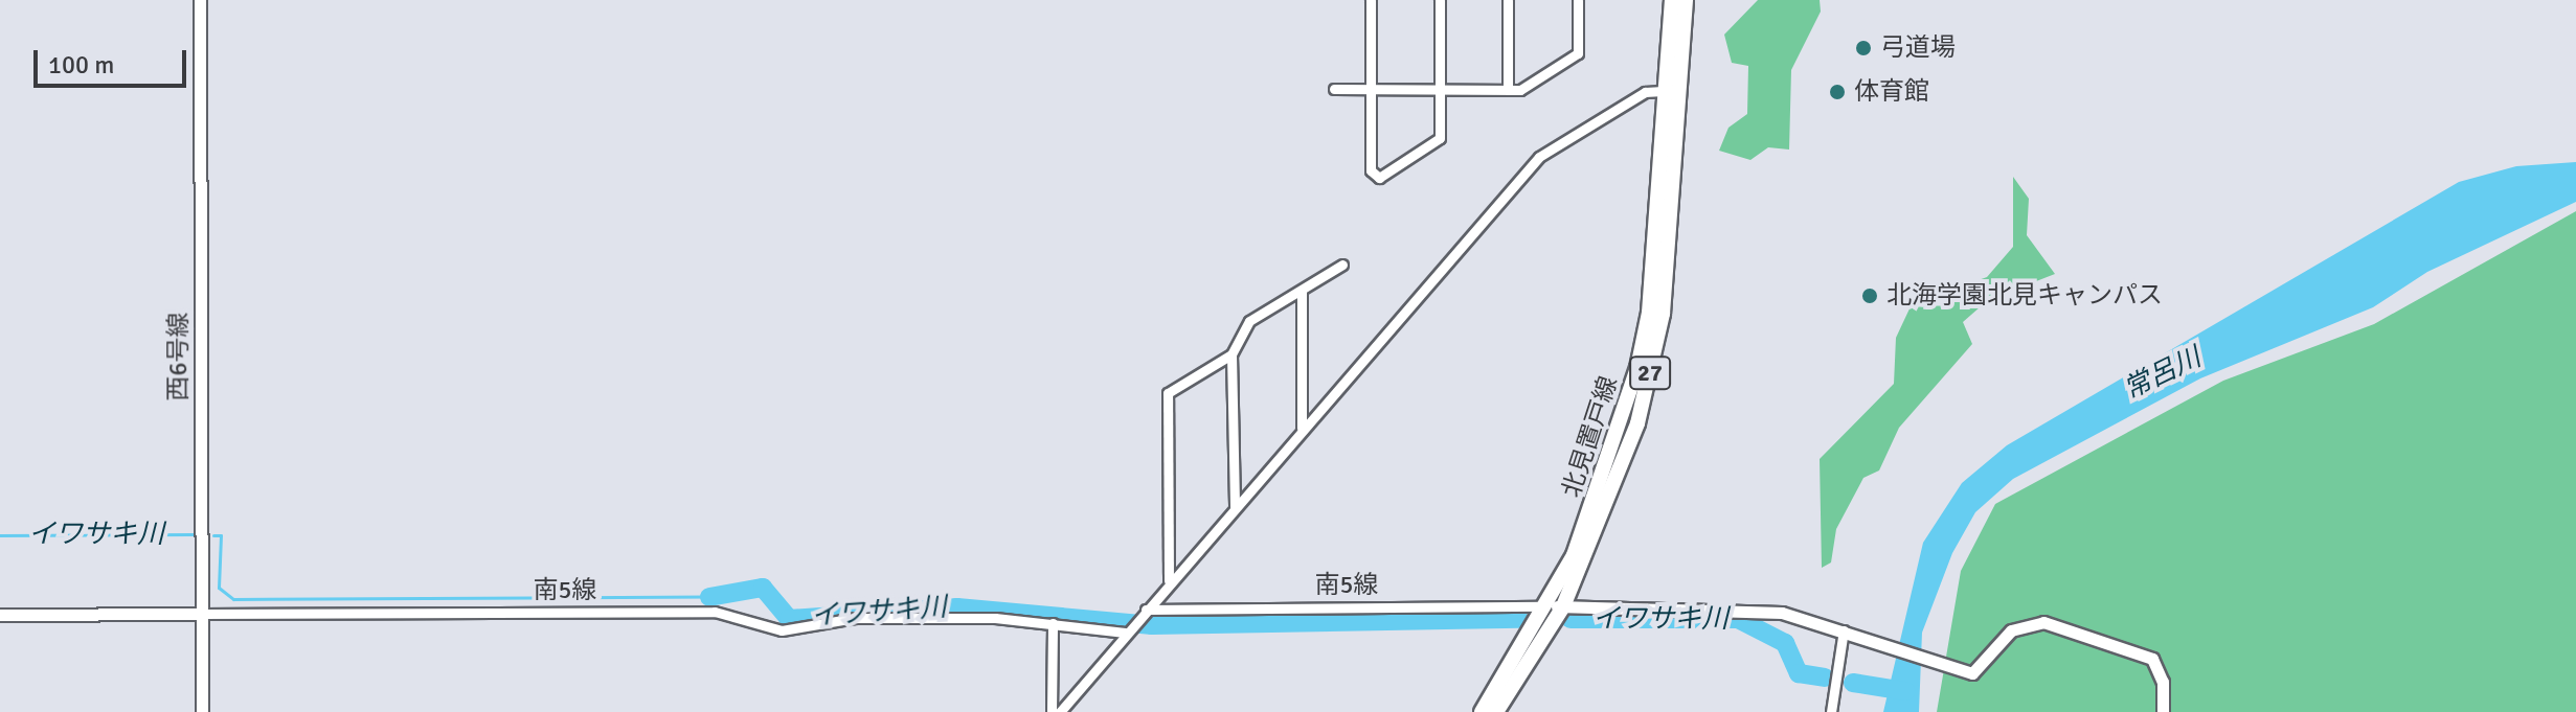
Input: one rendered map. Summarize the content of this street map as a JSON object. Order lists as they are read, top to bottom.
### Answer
{
  "streets": {
    "main road": ["27", "北見置戸線"],
    "street": ["西6号線", "南5線"]
  },
  "crossings": [
    ["西6号線", "南5線"],
    ["北見置戸線", "南5線"]
  ],
  "water": ["常呂川", "イワサキ川"],
  "places": ["弓道場", "体育館", "北海学園北見キャンパス"],
  "scale_bar": "100 m"
}
